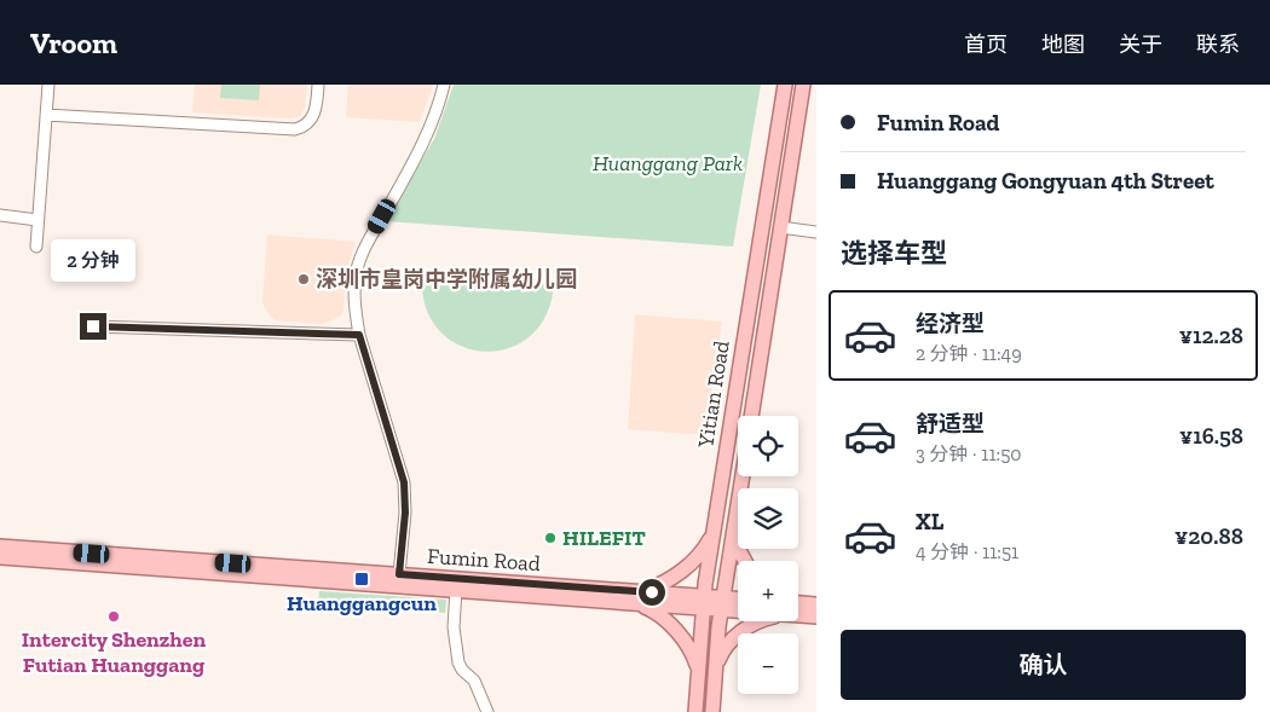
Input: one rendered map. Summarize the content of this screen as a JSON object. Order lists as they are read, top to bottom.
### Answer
{
  "streets": {
    "main road": ["Yitian Road", "Fumin Road"]
  },
  "crossings": [
    ["Yitian Road", "Fumin Road"]
  ],
  "parks": ["Huanggang Park"],
  "places": {
    "other": ["深圳市皇岗中学附属幼儿园", "HILEFIT", "Intercity Shenzhen Futian Huanggang"],
    "transit": ["Huanggangcun"]
  },
  "page": {
    "header": "Vroom",
    "nav": [
      "首页",
      "地图",
      "关于",
      "联系"
    ],
    "banner": ["Fumin Road", "Huanggang Gongyuan 4th Street"],
    "heading": "选择车型",
    "bubble": "2 分钟",
    "list": [
      {
        "name": "经济型",
        "note": "2 分钟 · 11:49",
        "value": "¥12.28"
      },
      {
        "name": "舒适型",
        "note": "3 分钟 · 11:50",
        "value": "¥16.58"
      },
      {
        "name": "XL",
        "note": "4 分钟 · 11:51",
        "value": "¥20.88"
      }
    ],
    "map_buttons": ["+", "−"],
    "buttons": "确认"
  }
}
